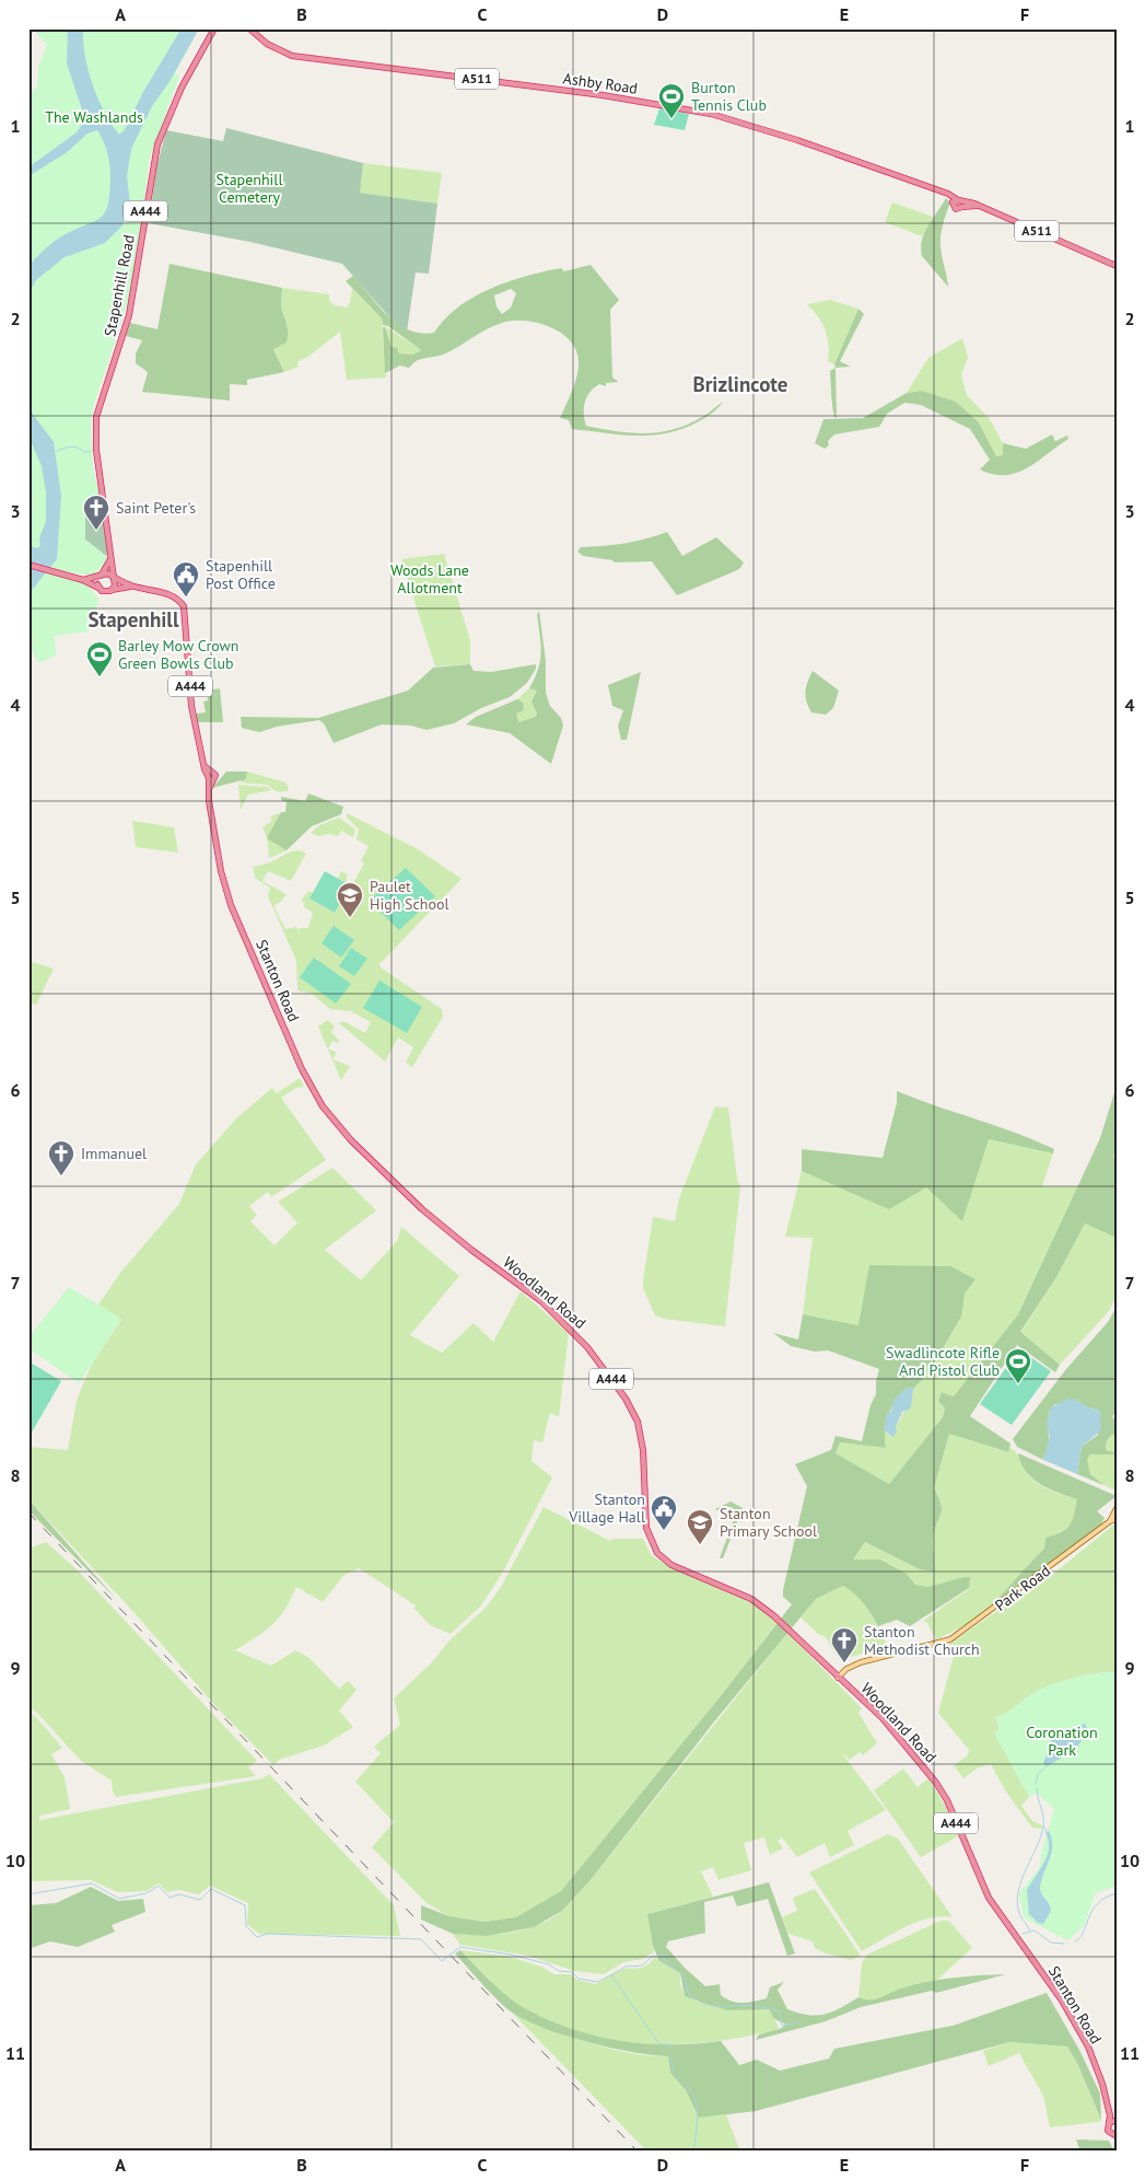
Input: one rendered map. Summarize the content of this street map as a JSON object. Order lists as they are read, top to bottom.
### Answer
{
  "streets": {
    "highway": [
      "A511",
      "Ashby Road",
      "A444",
      "Stapenhill Road",
      "Stanton Road",
      "Woodland Road"
    ],
    "main road": ["Park Road"]
  },
  "crossings": [
    ["A444", "Stapenhill Road"],
    ["A444", "Stanton Road"],
    ["Stanton Road", "Woodland Road"],
    ["Woodland Road", "Park Road"]
  ],
  "districts": ["Brizlincote", "Stapenhill"],
  "parks": [
    "The Washlands",
    "Stapenhill Cemetery",
    "Woods Lane Allotment",
    "Coronation Park"
  ],
  "places": {
    "sports": ["Burton Tennis Club", "Barley Mow Crown Green Bowls Club", "Swadlincote Rifle And Pistol Club"],
    "church": ["Saint Peter's", "Immanuel", "Stanton Methodist Church"],
    "public building": ["Stapenhill Post Office", "Stanton Village Hall"],
    "school or university": ["Paulet High School", "Stanton Primary School"]
  },
  "grid": {
    "columns": [
      "A",
      "B",
      "C",
      "D",
      "E",
      "F"
    ],
    "rows": [
      "1",
      "2",
      "3",
      "4",
      "5",
      "6",
      "7",
      "8",
      "9",
      "10",
      "11"
    ]
  }
}
